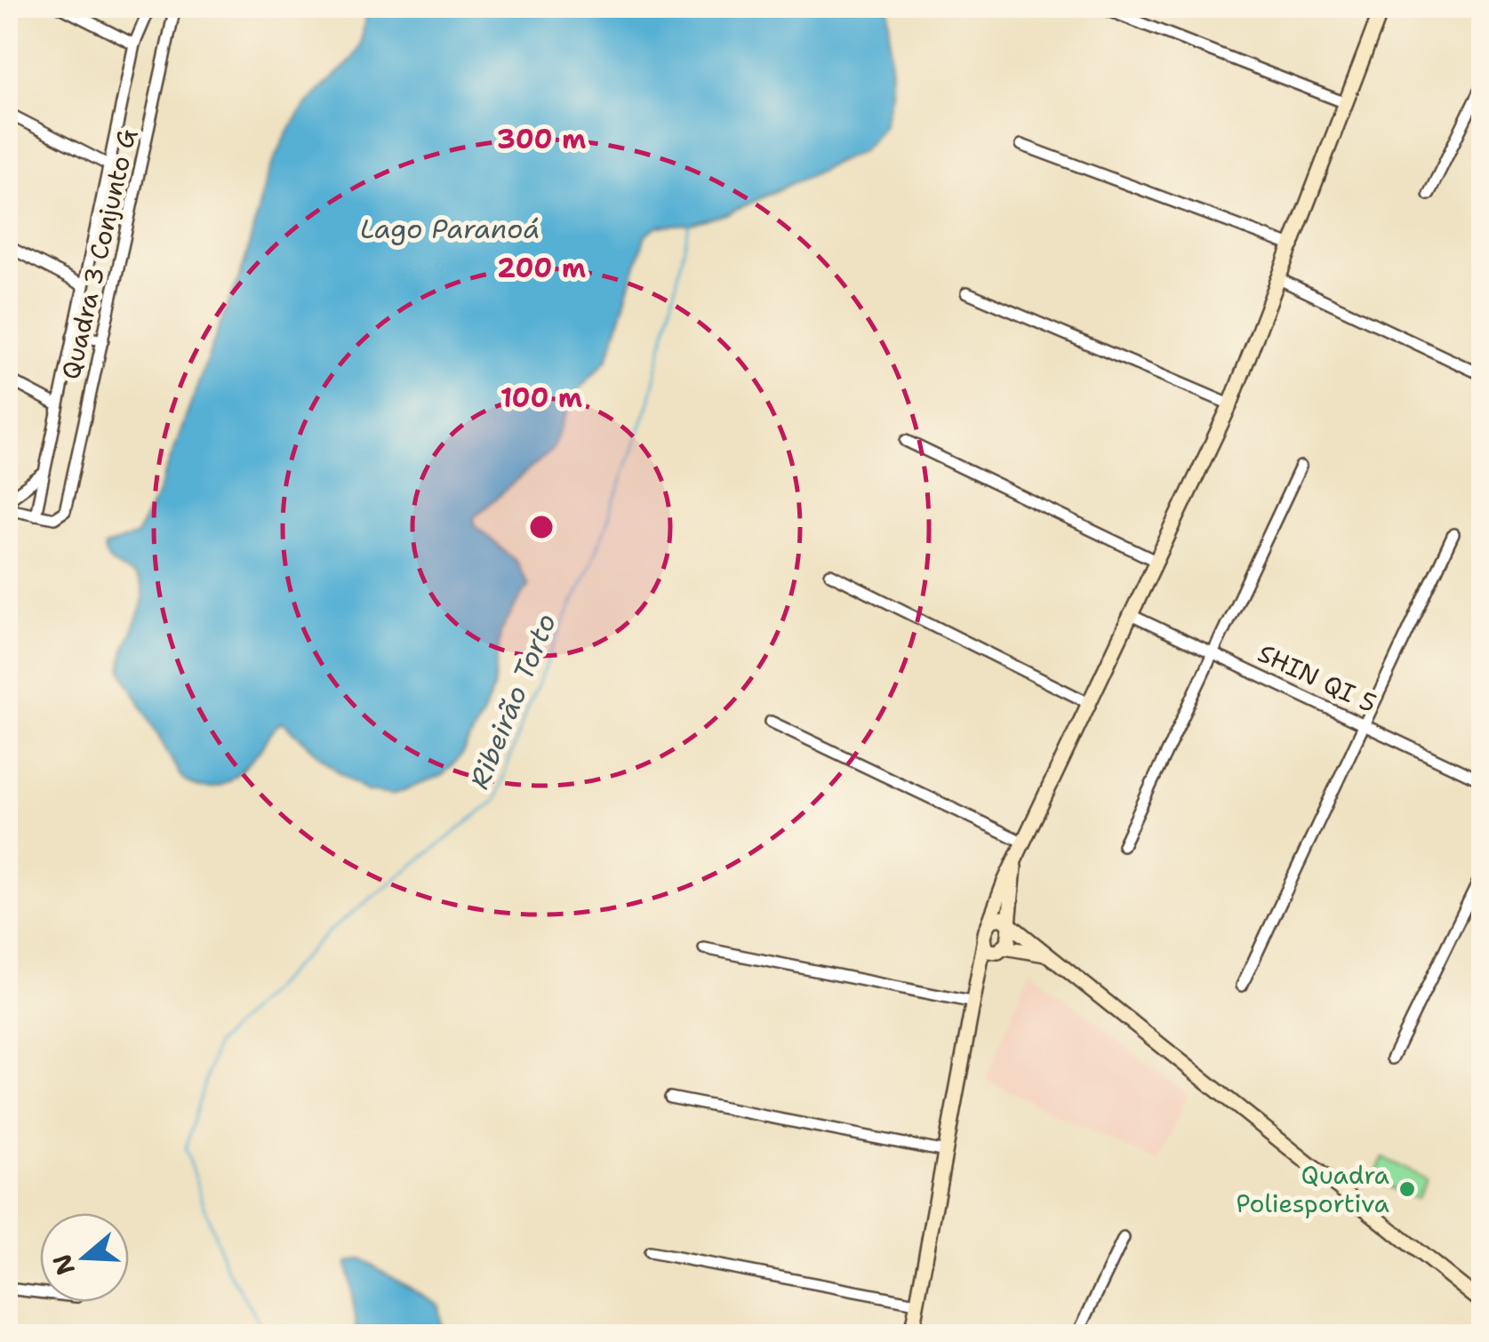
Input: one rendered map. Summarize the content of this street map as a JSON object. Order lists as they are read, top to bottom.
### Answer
{
  "streets": {
    "street": ["Quadra 3 Conjunto G", "SHIN QI 5"]
  },
  "water": ["Lago Paranoá", "Ribeirão Torto"],
  "places": ["Quadra Poliesportiva"],
  "north": "left",
  "rings": ["300 m", "200 m", "100 m"]
}
